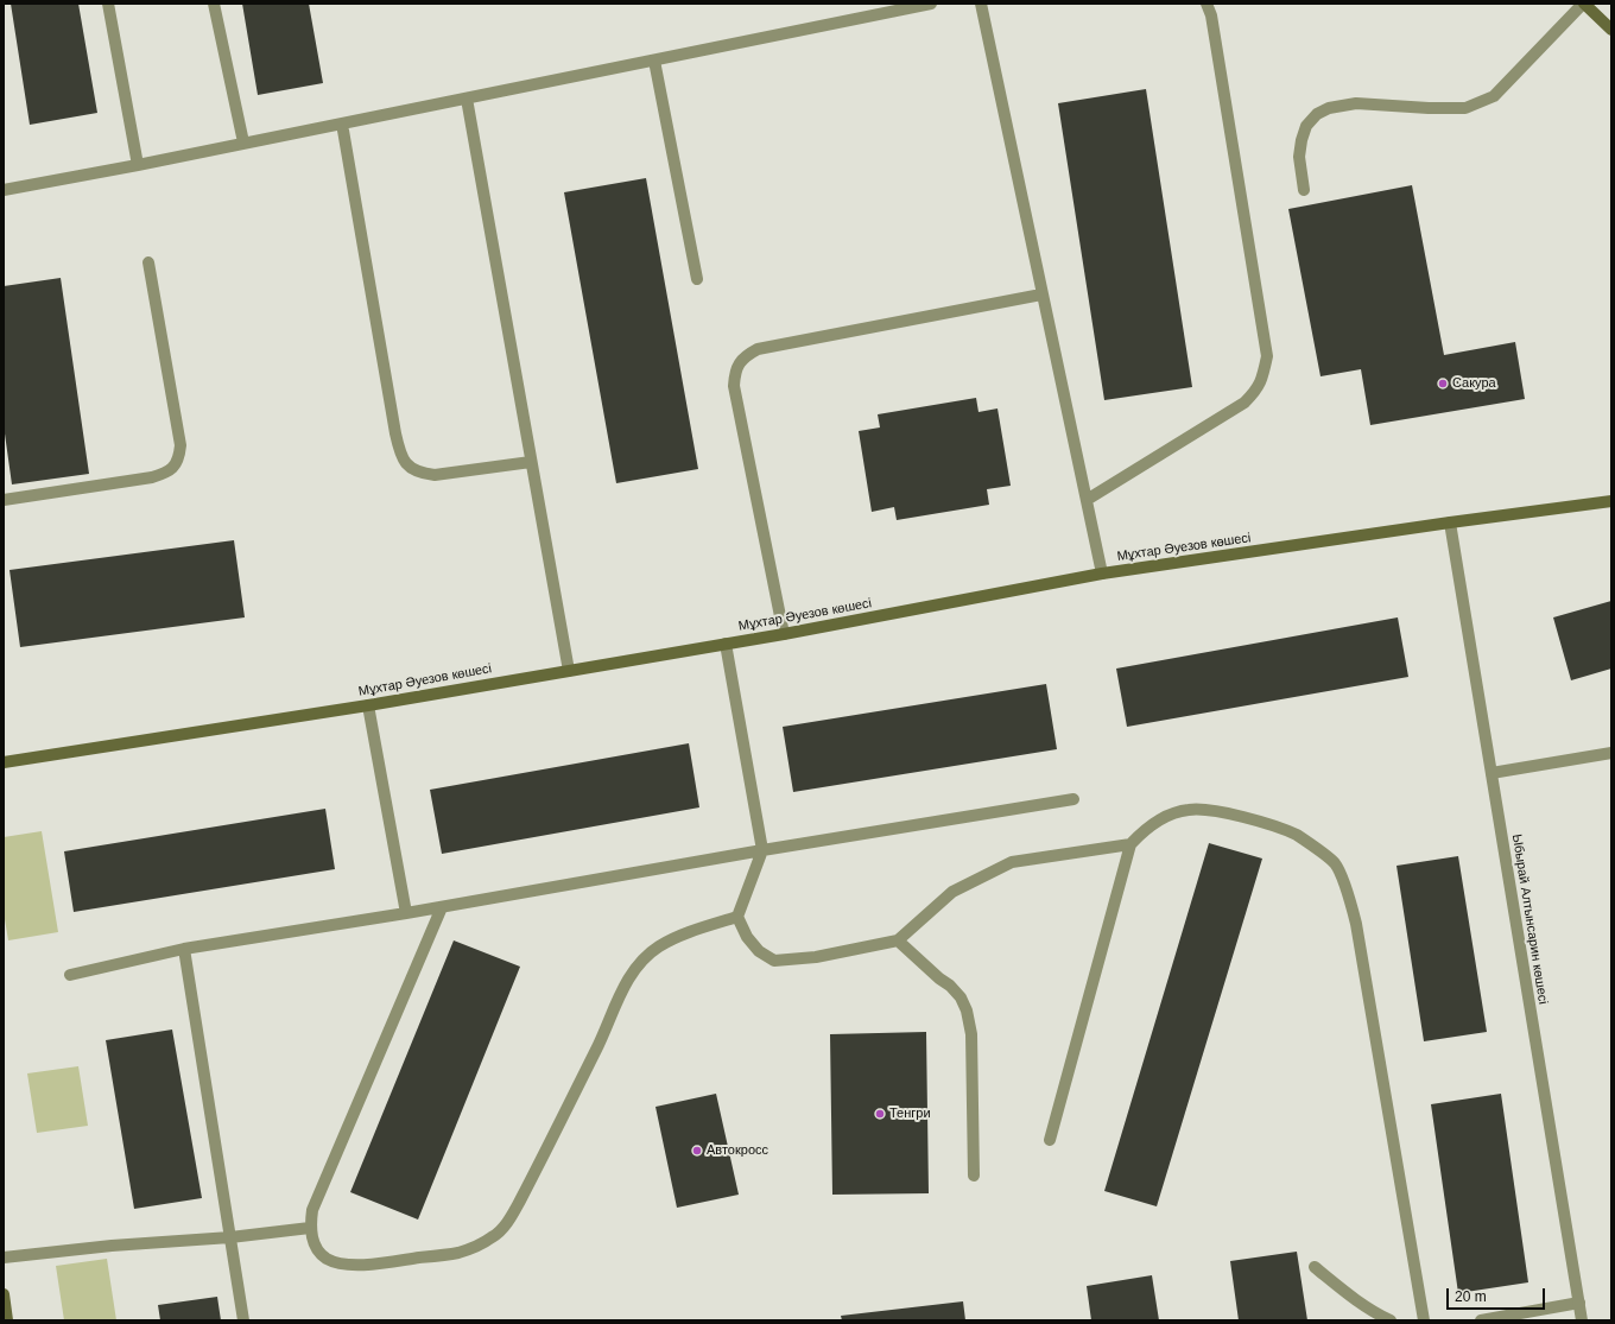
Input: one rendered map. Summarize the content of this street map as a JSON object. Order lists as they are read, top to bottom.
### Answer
{
  "streets": {
    "street": ["Мұхтар Әуезов көшесі", "Ыбырай Алтынсарин көшесі"]
  },
  "crossings": [
    ["Мұхтар Әуезов көшесі", "Ыбырай Алтынсарин көшесі"]
  ],
  "places": ["Сакура", "Тенгри", "Автокросс"],
  "scale_bar": "20 m"
}
